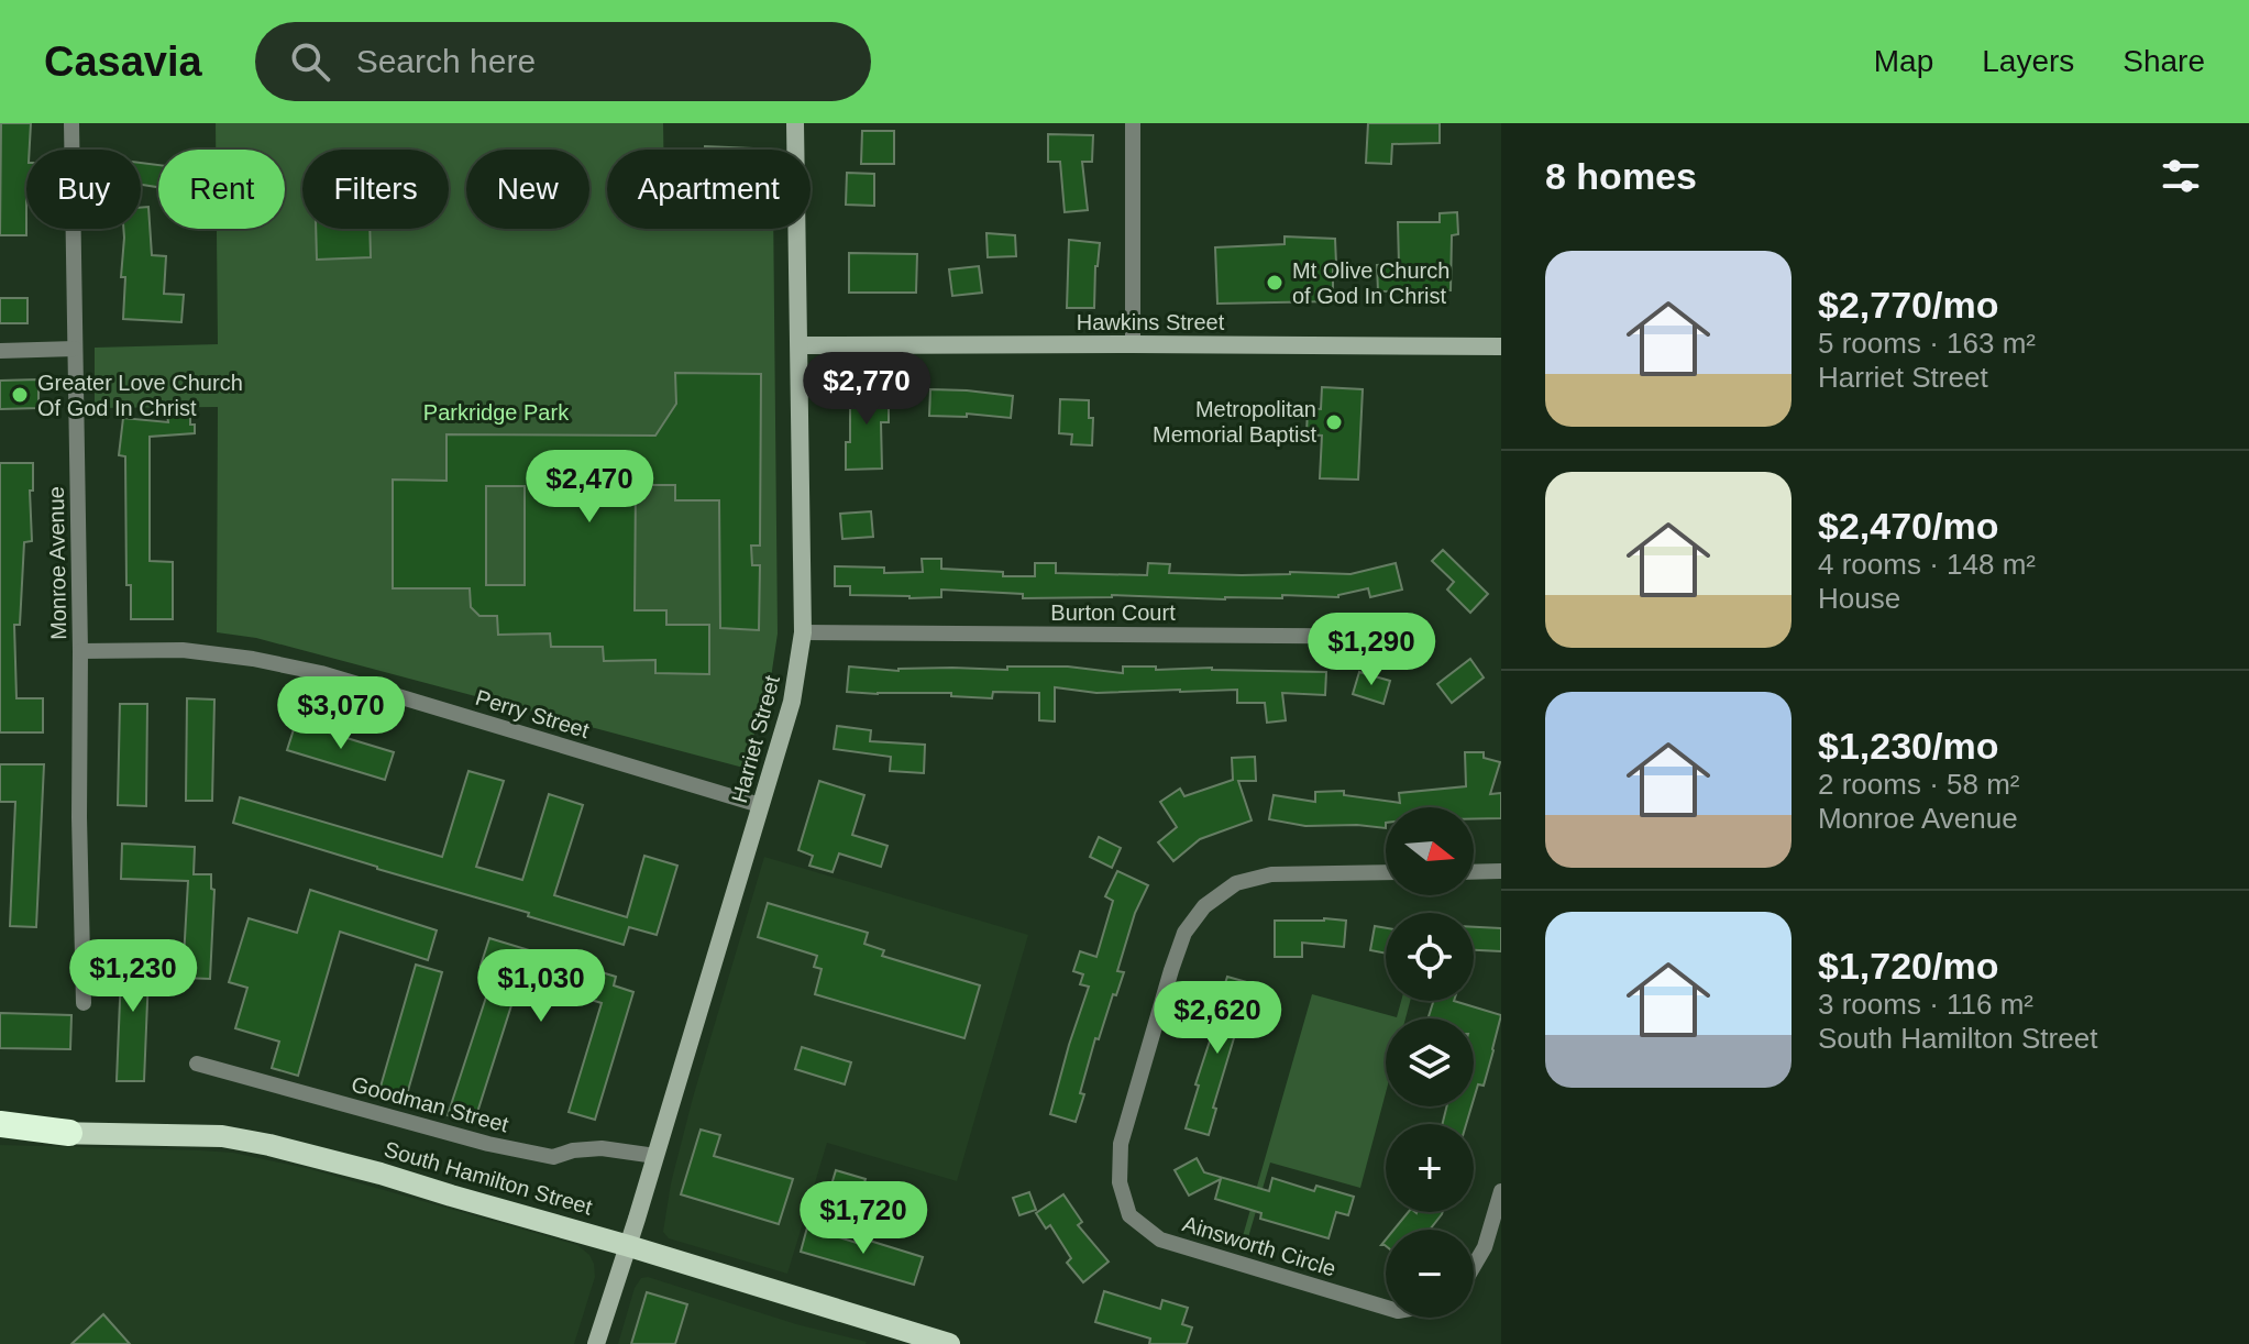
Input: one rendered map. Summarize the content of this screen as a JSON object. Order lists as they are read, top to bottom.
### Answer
{
  "streets": {
    "main road": ["South Hamilton Street"],
    "street": [
      "Hawkins Street",
      "Monroe Avenue",
      "Burton Court",
      "Perry Street",
      "Harriet Street",
      "Goodman Street",
      "Ainsworth Circle"
    ]
  },
  "crossings": [
    ["Hawkins Street", "Harriet Street"],
    ["Monroe Avenue", "Perry Street"],
    ["Burton Court", "Harriet Street"],
    ["Perry Street", "Harriet Street"],
    ["Harriet Street", "Goodman Street"],
    ["Harriet Street", "South Hamilton Street"]
  ],
  "parks": ["Parkridge Park"],
  "places": ["Mt Olive Church of God In Christ", "Greater Love Church Of God In Christ", "Metropolitan Memorial Baptist"],
  "north": "right",
  "page": {
    "header": "Casavia",
    "search": "Search here",
    "nav": ["Map", "Layers", "Share"],
    "heading": "8 homes",
    "chip": [
      "Buy",
      "Rent",
      "Filters",
      "New",
      "Apartment"
    ],
    "list": [
      {
        "name": "$2,770/mo",
        "note": "5 rooms · 163 m² · Harriet Street"
      },
      {
        "name": "$2,470/mo",
        "note": "4 rooms · 148 m² · House"
      },
      {
        "name": "$1,230/mo",
        "note": "2 rooms · 58 m² · Monroe Avenue"
      },
      {
        "name": "$1,720/mo",
        "note": "3 rooms · 116 m² · South Hamilton Street"
      }
    ],
    "price": [
      "$2,770",
      "$2,470",
      "$1,290",
      "$3,070",
      "$1,230",
      "$1,030",
      "$2,620",
      "$1,720"
    ],
    "map_buttons": ["+", "−"]
  }
}
